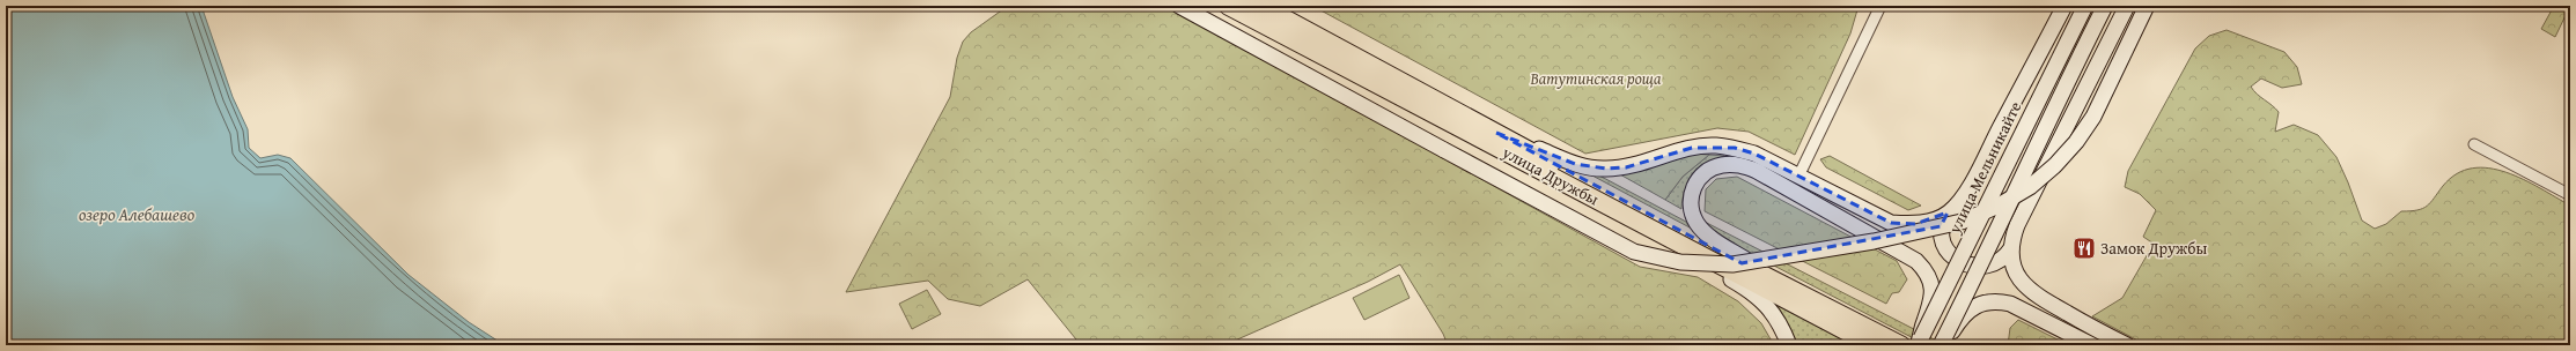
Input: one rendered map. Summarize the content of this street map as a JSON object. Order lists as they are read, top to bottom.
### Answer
{
  "streets": {
    "main road": ["улица Мельникайте", "улица Дружбы"]
  },
  "water": ["озеро Алебашево"],
  "parks": ["Ватутинская роща"],
  "places": {
    "restaurant": ["Замок Дружбы"]
  }
}
